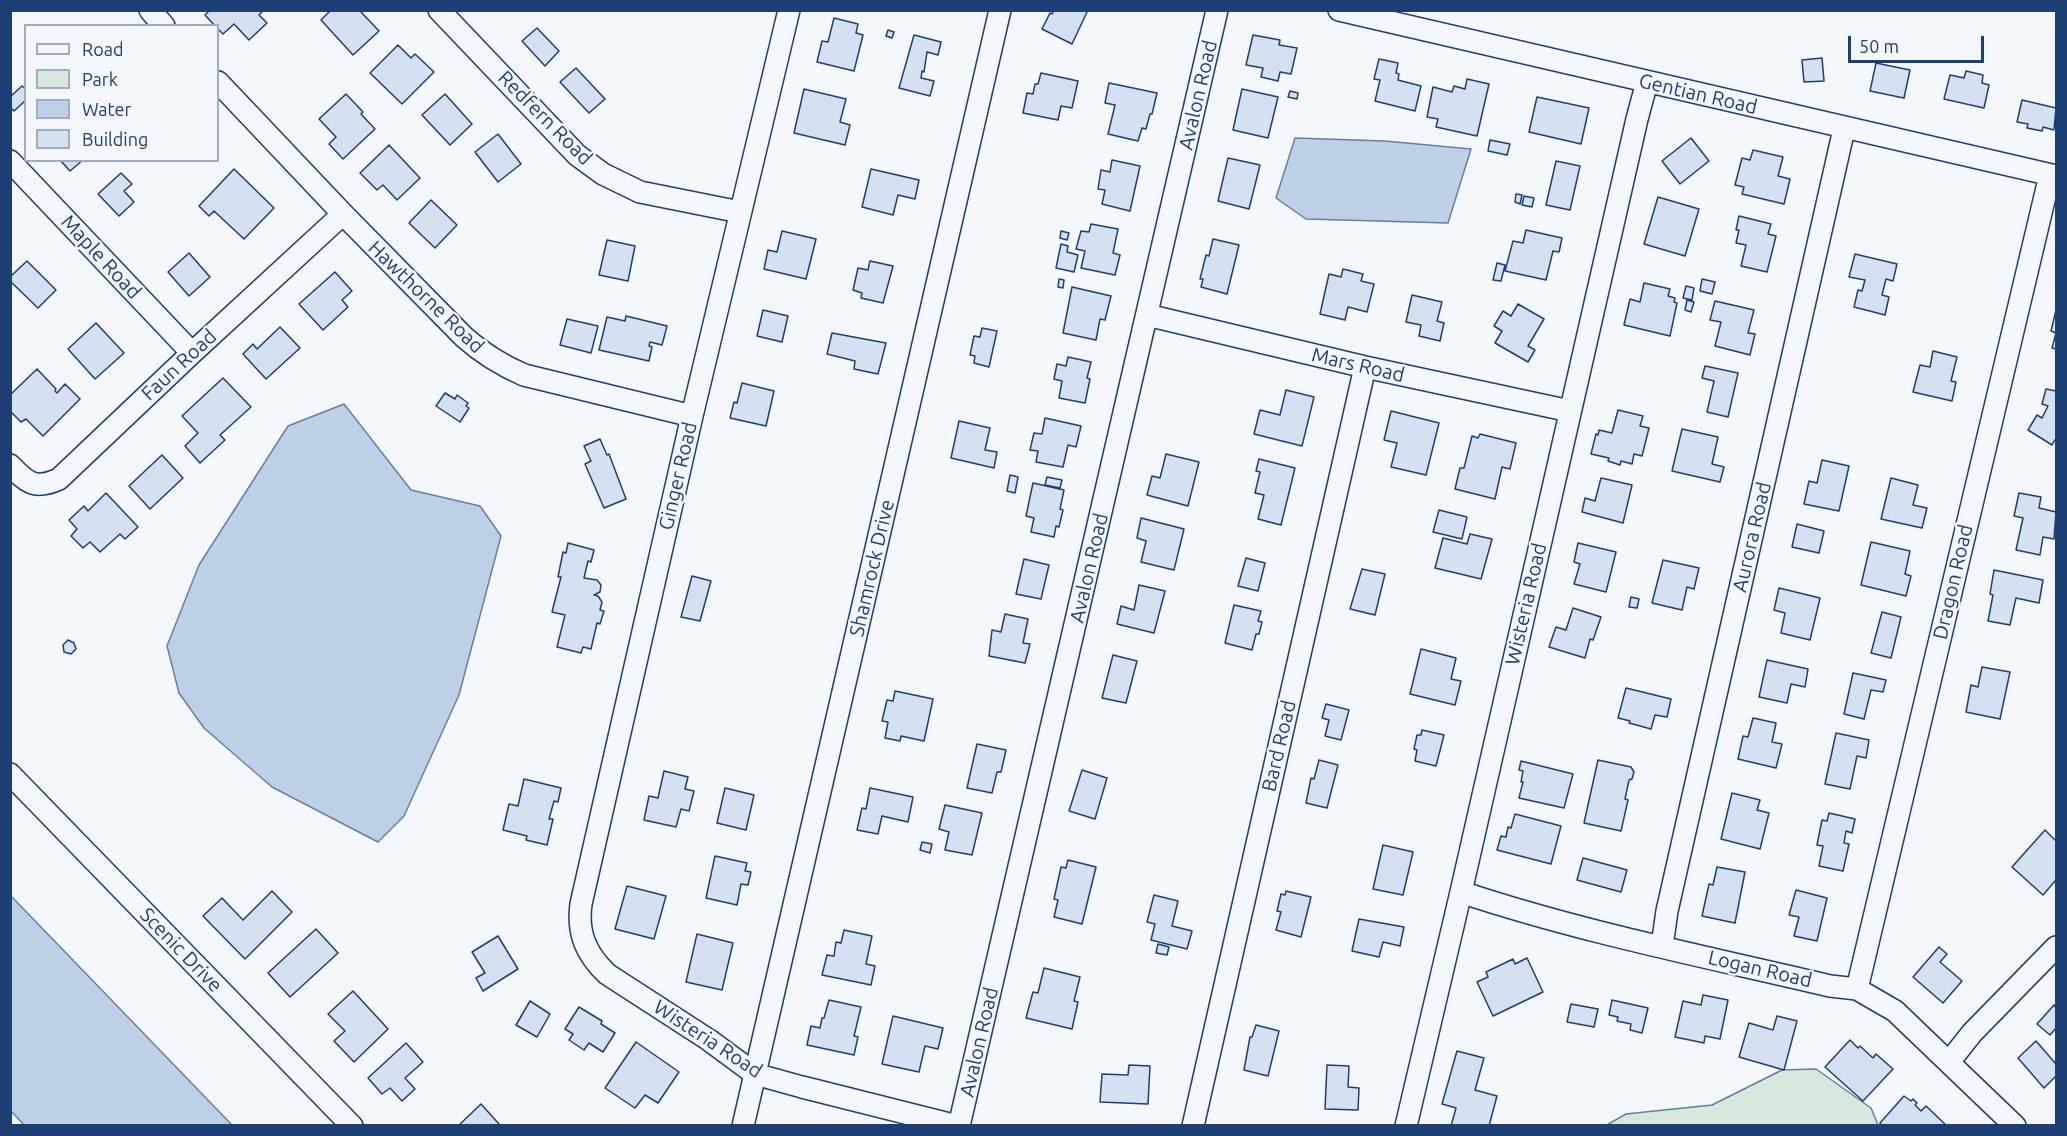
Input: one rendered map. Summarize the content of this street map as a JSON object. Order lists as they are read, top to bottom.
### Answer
{
  "streets": {
    "street": [
      "Gentian Road",
      "Avalon Road",
      "Redfern Road",
      "Maple Road",
      "Hawthorne Road",
      "Faun Road",
      "Mars Road",
      "Ginger Road",
      "Aurora Road",
      "Shamrock Drive",
      "Dragon Road",
      "Wisteria Road",
      "Bard Road",
      "Scenic Drive",
      "Logan Road"
    ]
  },
  "crossings": [
    ["Gentian Road", "Aurora Road"],
    ["Gentian Road", "Dragon Road"],
    ["Gentian Road", "Wisteria Road"],
    ["Avalon Road", "Mars Road"],
    ["Avalon Road", "Wisteria Road"],
    ["Redfern Road", "Ginger Road"],
    ["Maple Road", "Faun Road"],
    ["Hawthorne Road", "Faun Road"],
    ["Hawthorne Road", "Ginger Road"],
    ["Mars Road", "Wisteria Road"],
    ["Mars Road", "Bard Road"],
    ["Ginger Road", "Wisteria Road"],
    ["Aurora Road", "Logan Road"],
    ["Shamrock Drive", "Wisteria Road"],
    ["Dragon Road", "Logan Road"],
    ["Wisteria Road", "Logan Road"]
  ],
  "legend": [
    "Road",
    "Park",
    "Water",
    "Building"
  ],
  "scale_bar": "50 m"
}
